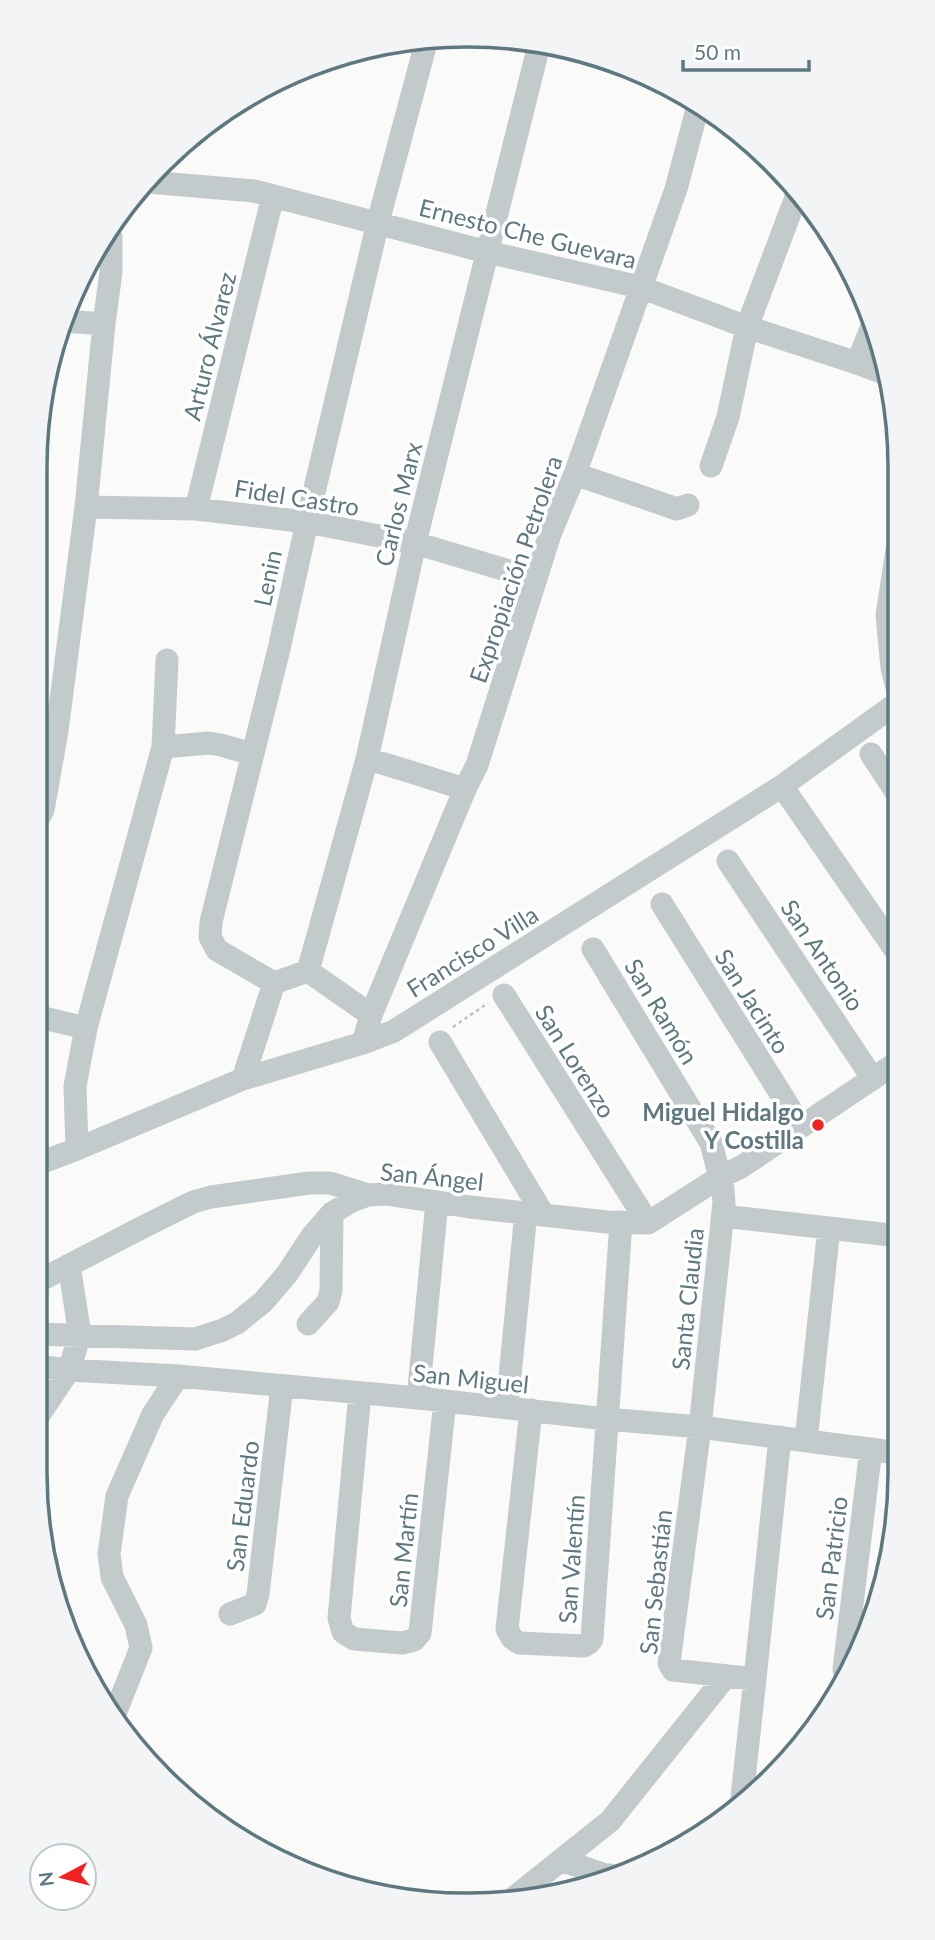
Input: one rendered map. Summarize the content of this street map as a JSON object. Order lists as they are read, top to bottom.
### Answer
{
  "streets": {
    "street": [
      "Ernesto Che Guevara",
      "Arturo Álvarez",
      "Fidel Castro",
      "Carlos Marx",
      "Expropiación Petrolera",
      "Lenin",
      "Francisco Villa",
      "San Antonio",
      "San Jacinto",
      "San Ramón",
      "San Lorenzo",
      "San Ángel",
      "Santa Claudia",
      "San Miguel",
      "San Eduardo",
      "San Martín",
      "San Patricio",
      "San Valentín",
      "San Sebastián"
    ]
  },
  "crossings": [
    ["Ernesto Che Guevara", "Arturo Álvarez"],
    ["Ernesto Che Guevara", "Carlos Marx"],
    ["Ernesto Che Guevara", "Expropiación Petrolera"],
    ["Ernesto Che Guevara", "Lenin"],
    ["Arturo Álvarez", "Fidel Castro"],
    ["Fidel Castro", "Carlos Marx"],
    ["Fidel Castro", "Expropiación Petrolera"],
    ["Fidel Castro", "Lenin"],
    ["Expropiación Petrolera", "Francisco Villa"],
    ["San Ramón", "Santa Claudia"],
    ["San Lorenzo", "San Ángel"],
    ["Santa Claudia", "San Miguel"],
    ["Santa Claudia", "San Sebastián"],
    ["San Miguel", "San Eduardo"],
    ["San Miguel", "San Martín"],
    ["San Miguel", "San Patricio"],
    ["San Miguel", "San Valentín"],
    ["San Miguel", "San Sebastián"]
  ],
  "places": ["Miguel Hidalgo Y Costilla"],
  "scale_bar": "50 m",
  "north": "left"
}
